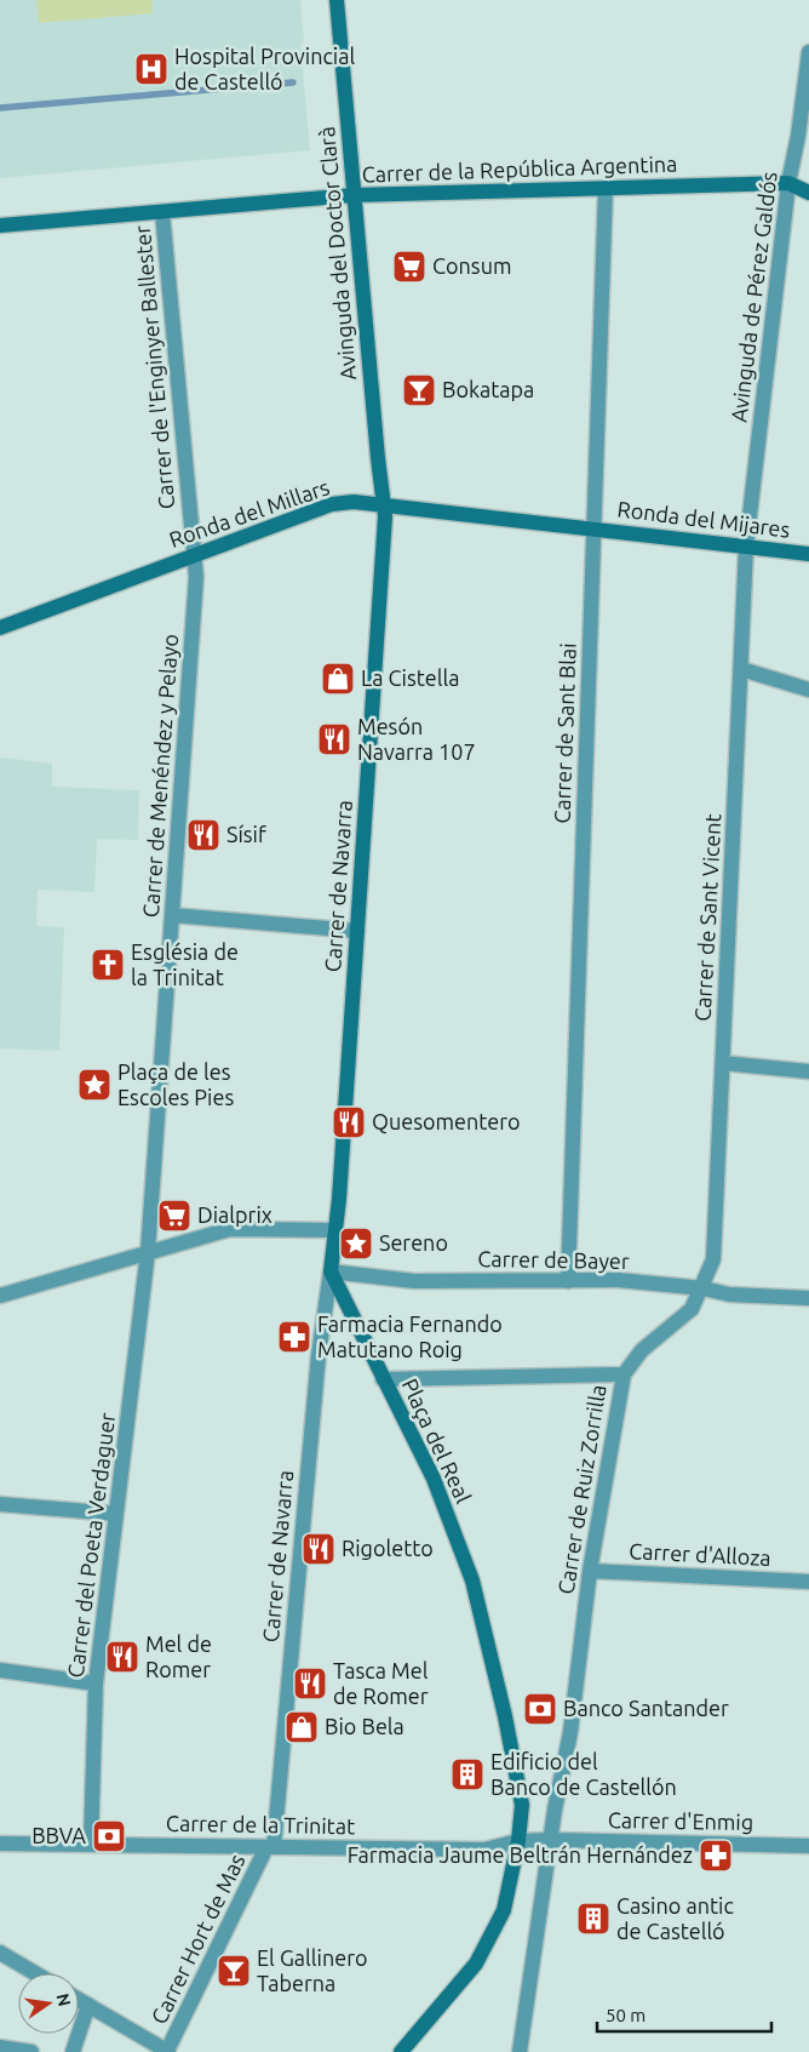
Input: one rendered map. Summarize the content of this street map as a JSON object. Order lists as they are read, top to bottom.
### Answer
{
  "streets": {
    "street": [
      "Carrer de la República Argentina",
      "Avinguda del Doctor Clarà",
      "Avinguda de Pérez Galdós",
      "Carrer de l'Enginyer Ballester",
      "Ronda del Millars",
      "Ronda del Mijares",
      "Carrer de Sant Blai",
      "Carrer de Menéndez y Pelayo",
      "Carrer de Navarra",
      "Carrer de Sant Vicent",
      "Carrer de Bayer",
      "Plaça del Real",
      "Carrer de Ruiz Zorrilla",
      "Carrer del Poeta Verdaguer",
      "Carrer d'Alloza",
      "Carrer d'Enmig",
      "Carrer de la Trinitat",
      "Carrer Hort de Mas"
    ]
  },
  "crossings": [
    ["Carrer de la República Argentina", "Avinguda del Doctor Clarà"],
    ["Carrer de la República Argentina", "Avinguda de Pérez Galdós"],
    ["Carrer de la República Argentina", "Carrer de l'Enginyer Ballester"],
    ["Carrer de la República Argentina", "Carrer de Sant Blai"],
    ["Avinguda del Doctor Clarà", "Ronda del Millars"],
    ["Avinguda del Doctor Clarà", "Carrer de Navarra"],
    ["Avinguda de Pérez Galdós", "Ronda del Mijares"],
    ["Avinguda de Pérez Galdós", "Carrer de Sant Vicent"],
    ["Carrer de l'Enginyer Ballester", "Ronda del Millars"],
    ["Carrer de l'Enginyer Ballester", "Carrer de Menéndez y Pelayo"],
    ["Ronda del Millars", "Ronda del Mijares"],
    ["Ronda del Millars", "Carrer de Sant Blai"],
    ["Ronda del Millars", "Carrer de Menéndez y Pelayo"],
    ["Ronda del Millars", "Carrer de Navarra"],
    ["Ronda del Mijares", "Carrer de Sant Blai"],
    ["Ronda del Mijares", "Carrer de Sant Vicent"],
    ["Carrer de Sant Blai", "Carrer de Bayer"],
    ["Carrer de Menéndez y Pelayo", "Carrer del Poeta Verdaguer"],
    ["Carrer de Navarra", "Carrer de Bayer"],
    ["Carrer de Navarra", "Carrer de la Trinitat"],
    ["Carrer de Navarra", "Carrer Hort de Mas"],
    ["Carrer de Sant Vicent", "Carrer de Bayer"],
    ["Carrer de Sant Vicent", "Carrer de Ruiz Zorrilla"],
    ["Carrer de Bayer", "Carrer de Ruiz Zorrilla"],
    ["Plaça del Real", "Carrer de Ruiz Zorrilla"],
    ["Plaça del Real", "Carrer d'Enmig"],
    ["Plaça del Real", "Carrer de la Trinitat"],
    ["Carrer de Ruiz Zorrilla", "Carrer d'Alloza"],
    ["Carrer de Ruiz Zorrilla", "Carrer d'Enmig"],
    ["Carrer del Poeta Verdaguer", "Carrer de la Trinitat"],
    ["Carrer d'Enmig", "Carrer de la Trinitat"],
    ["Carrer de la Trinitat", "Carrer Hort de Mas"]
  ],
  "places": {
    "hospital": ["Hospital Provincial de Castelló"],
    "supermarket": ["Consum", "Dialprix"],
    "bar": ["Bokatapa", "El Gallinero Taberna"],
    "shop": ["La Cistella", "Bio Bela"],
    "restaurant": [
      "Mesón Navarra 107",
      "Sísif",
      "Quesomentero",
      "Rigoletto",
      "Mel de Romer",
      "Tasca Mel de Romer"
    ],
    "church": ["Església de la Trinitat"],
    "place": ["Plaça de les Escoles Pies", "Sereno"],
    "pharmacy": ["Farmacia Fernando Matutano Roig", "Farmacia Jaume Beltrán Hernández"],
    "bank": ["Banco Santander", "BBVA"],
    "building": ["Edificio del Banco de Castellón", "Casino antic de Castelló"]
  },
  "scale_bar": "50 m",
  "north": "right"
}
